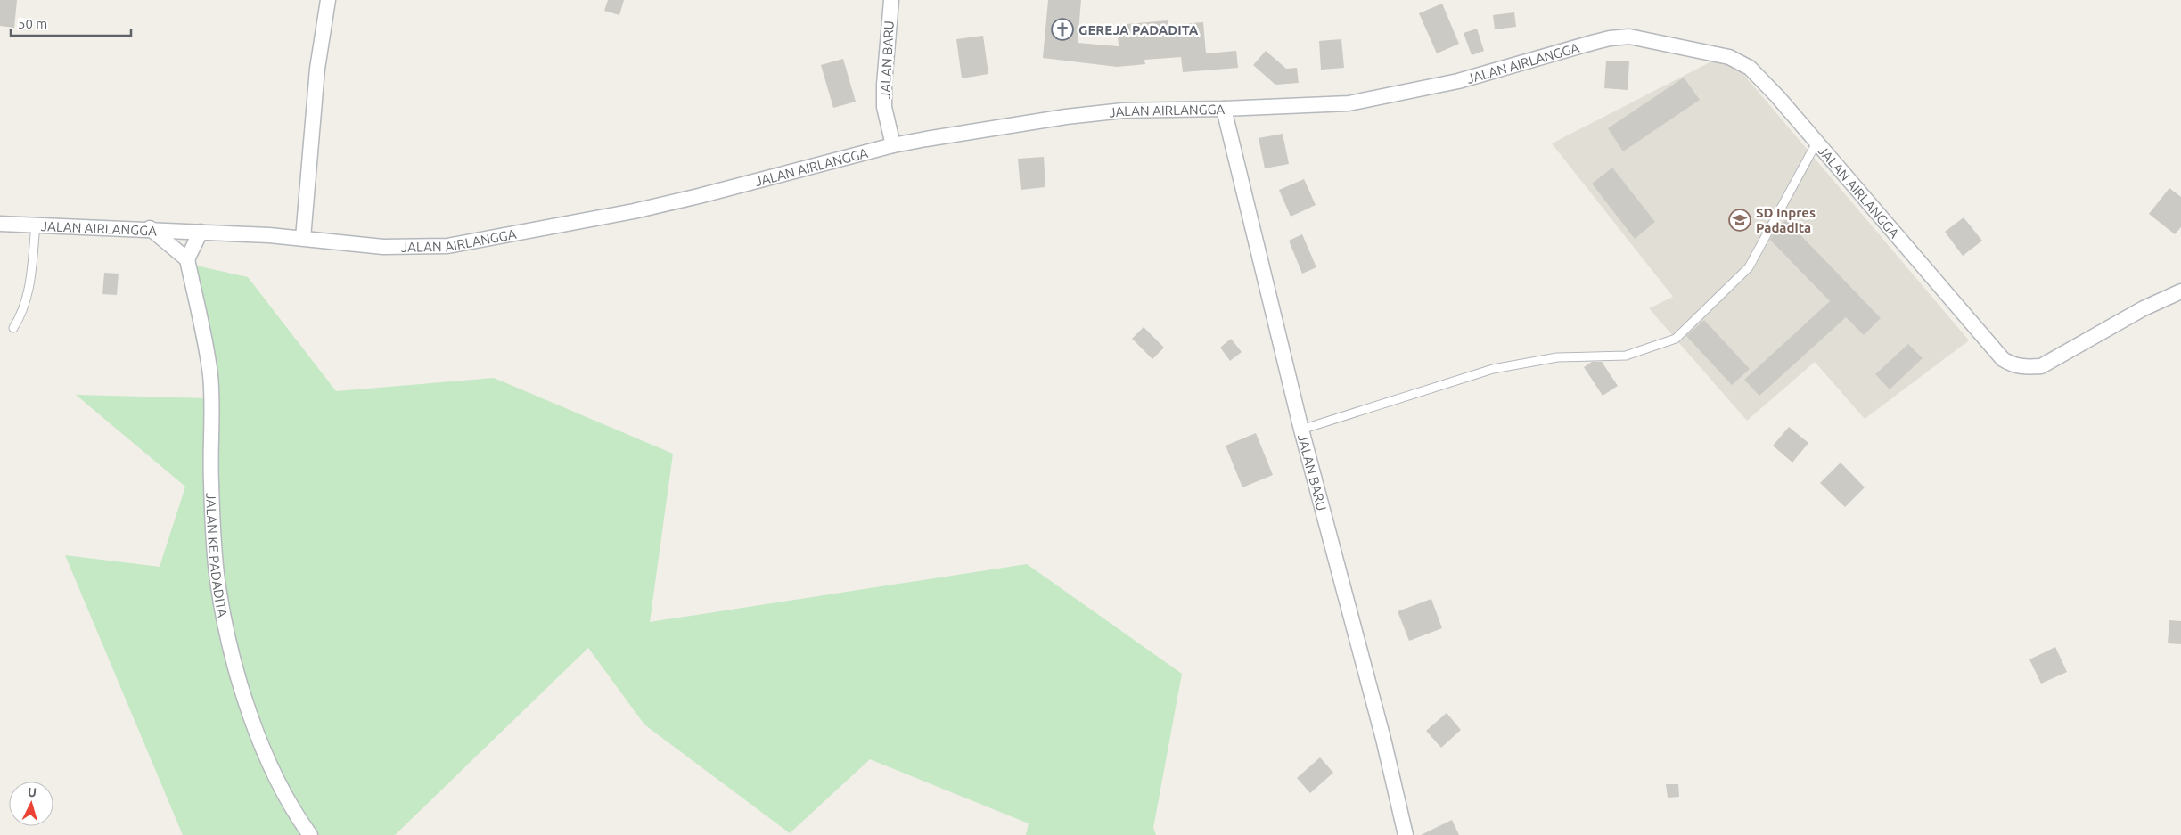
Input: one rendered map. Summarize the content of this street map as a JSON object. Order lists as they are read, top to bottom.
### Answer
{
  "streets": {
    "street": ["JALAN BARU", "JALAN AIRLANGGA", "JALAN KE PADADITA"]
  },
  "crossings": [
    ["JALAN BARU", "JALAN AIRLANGGA"]
  ],
  "places": {
    "church": ["GEREJA PADADITA"],
    "school or university": ["SD Inpres Padadita"]
  },
  "scale_bar": "50 m",
  "north": "top"
}
